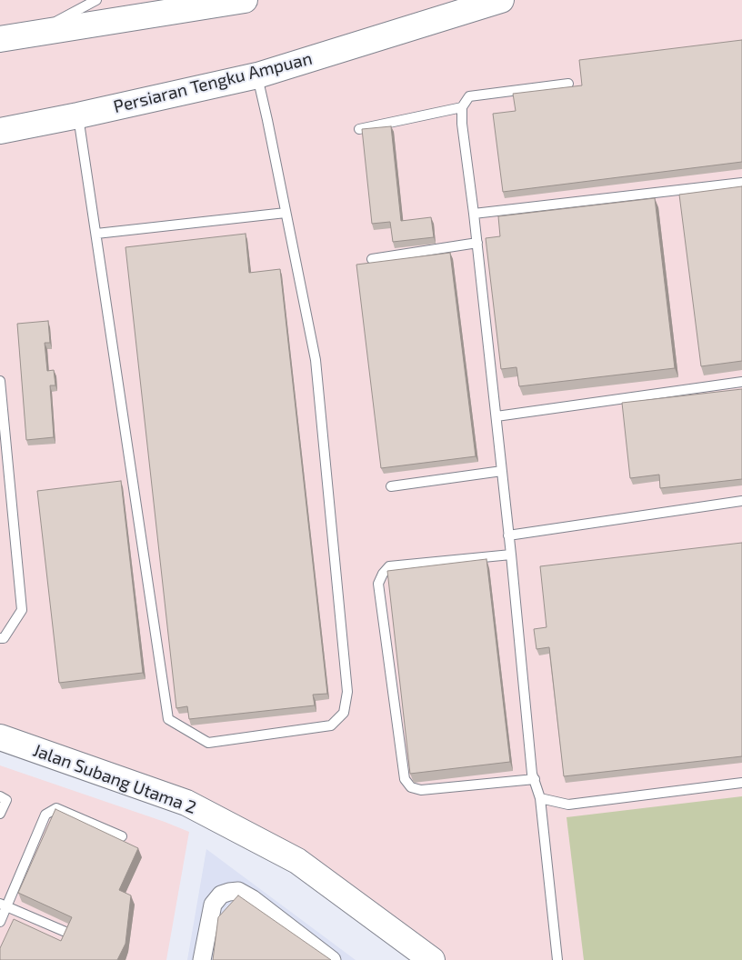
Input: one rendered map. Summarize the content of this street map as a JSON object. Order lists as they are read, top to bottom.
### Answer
{
  "streets": {
    "main road": ["Persiaran Tengku Ampuan", "Jalan Subang Utama 2"]
  }
}
